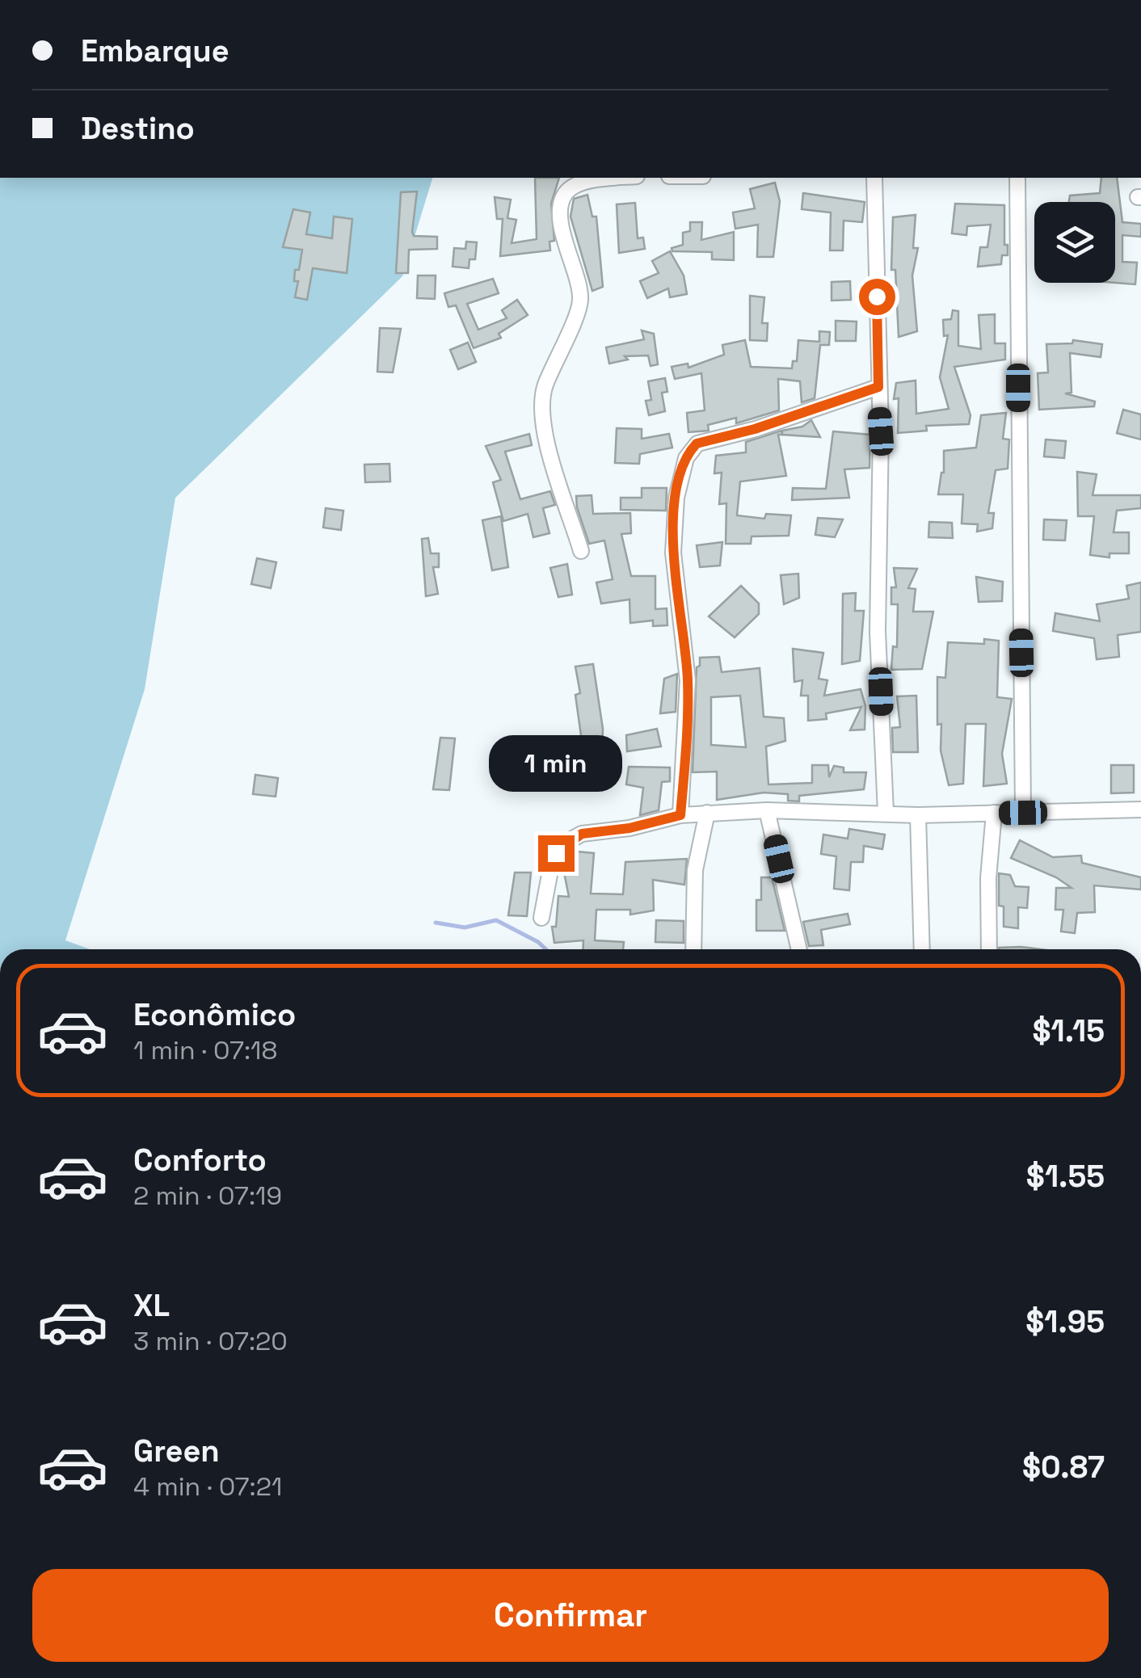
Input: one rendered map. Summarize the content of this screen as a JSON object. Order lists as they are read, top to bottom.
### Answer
{
  "page": {
    "banner": ["Embarque", "Destino"],
    "bubble": "1 min",
    "list": [
      {
        "name": "Econômico",
        "note": "1 min · 07:18",
        "value": "$1.15"
      },
      {
        "name": "Conforto",
        "note": "2 min · 07:19",
        "value": "$1.55"
      },
      {
        "name": "XL",
        "note": "3 min · 07:20",
        "value": "$1.95"
      },
      {
        "name": "Green",
        "note": "4 min · 07:21",
        "value": "$0.87"
      }
    ],
    "buttons": "Confirmar"
  }
}
